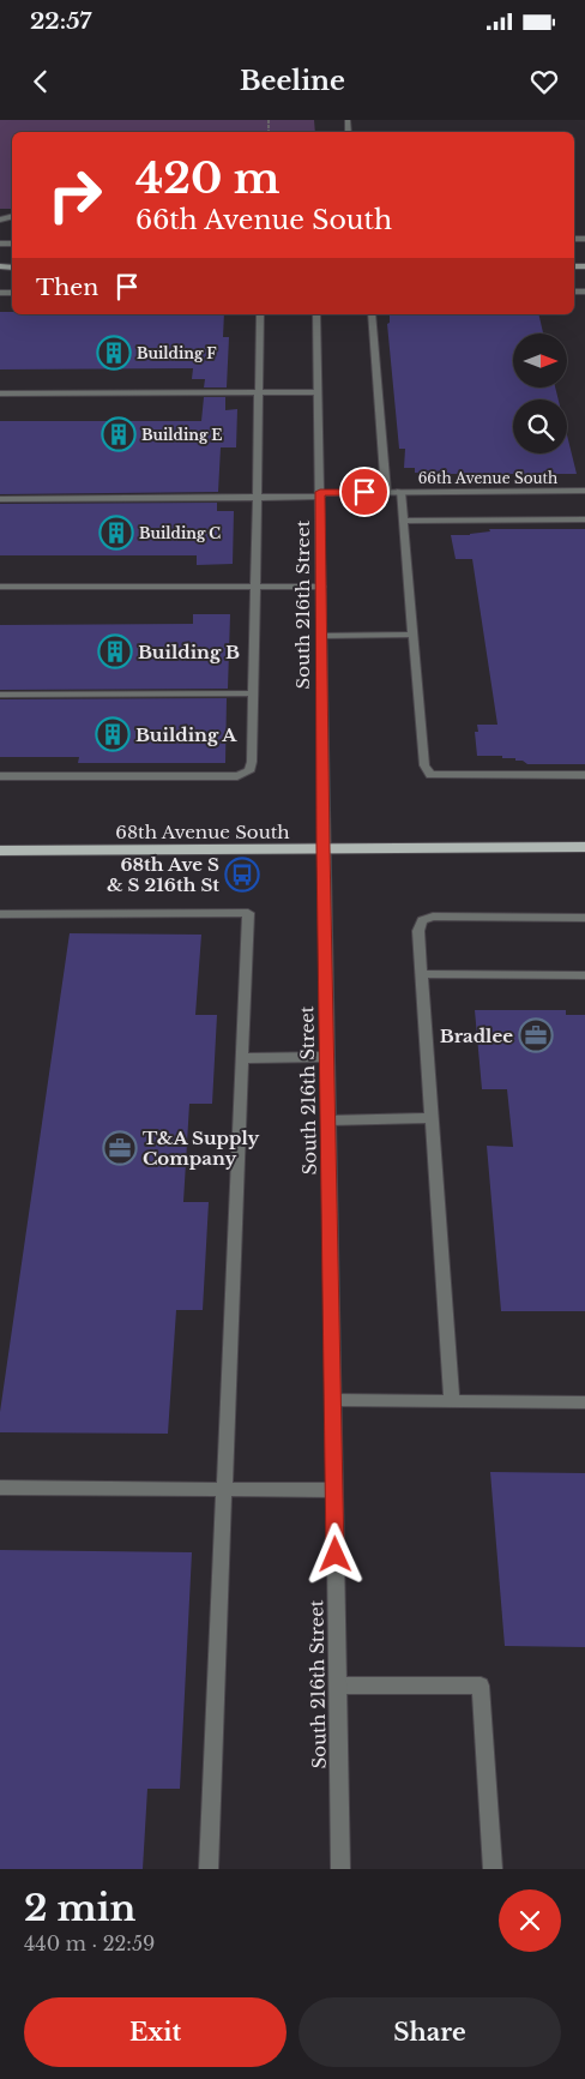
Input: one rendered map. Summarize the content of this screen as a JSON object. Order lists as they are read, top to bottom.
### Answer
{
  "streets": {
    "main road": ["68th Avenue South"],
    "street": ["66th Avenue South", "South 216th Street"]
  },
  "crossings": [
    ["66th Avenue South", "South 216th Street"],
    ["South 216th Street", "68th Avenue South"]
  ],
  "places": {
    "building": [
      "Building F",
      "Building E",
      "Building C",
      "Building B",
      "Building A"
    ],
    "bus stop": ["68th Ave S & S 216th St"],
    "office": ["Bradlee", "T&A Supply Company"]
  },
  "north": "right",
  "page": {
    "status": "22:57",
    "header": "Beeline",
    "turn": ["420 m", "66th Avenue South"],
    "then": "Then",
    "heading": ["2 min", "440 m · 22:59"],
    "buttons": ["Exit", "Share"]
  }
}
